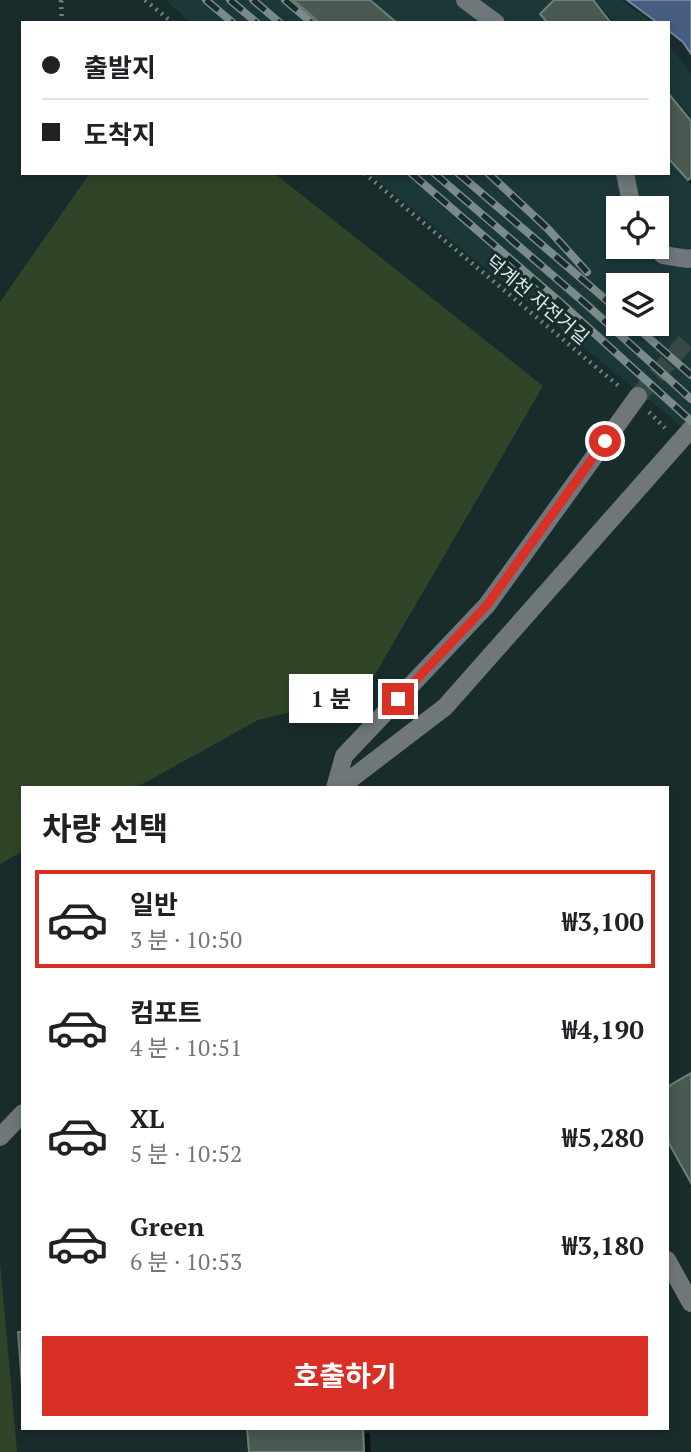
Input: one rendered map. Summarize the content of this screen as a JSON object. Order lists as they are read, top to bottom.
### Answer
{
  "streets": {
    "path": ["덕계천 자전거길"]
  },
  "page": {
    "banner": ["출발지", "도착지"],
    "bubble": "1 분",
    "heading": "차량 선택",
    "list": [
      {
        "name": "일반",
        "note": "3 분 · 10:50",
        "value": "₩3,100"
      },
      {
        "name": "컴포트",
        "note": "4 분 · 10:51",
        "value": "₩4,190"
      },
      {
        "name": "XL",
        "note": "5 분 · 10:52",
        "value": "₩5,280"
      },
      {
        "name": "Green",
        "note": "6 분 · 10:53",
        "value": "₩3,180"
      }
    ],
    "buttons": "호출하기"
  }
}
